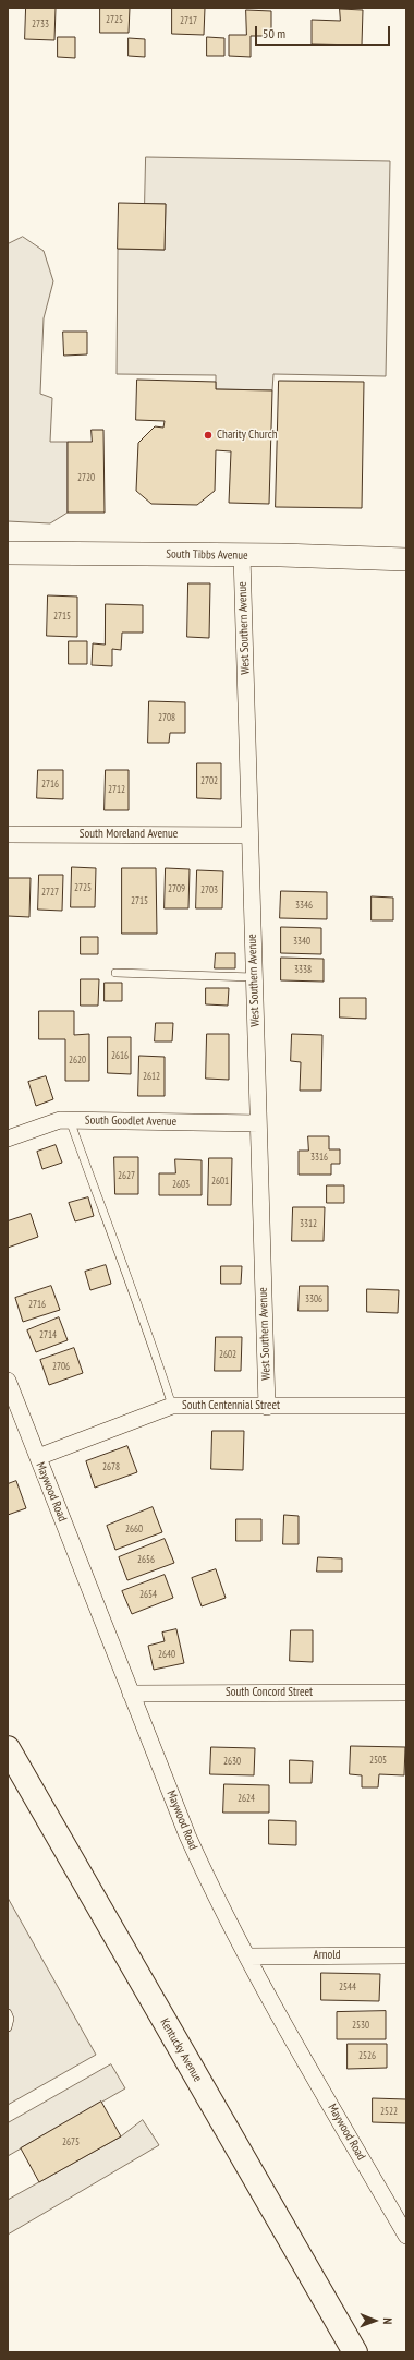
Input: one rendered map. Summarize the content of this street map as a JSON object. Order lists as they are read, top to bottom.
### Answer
{
  "streets": {
    "main road": ["South Tibbs Avenue", "Kentucky Avenue"],
    "street": [
      "West Southern Avenue",
      "South Moreland Avenue",
      "South Goodlet Avenue",
      "South Centennial Street",
      "Maywood Road",
      "South Concord Street",
      "Arnold"
    ]
  },
  "crossings": [
    ["South Tibbs Avenue", "West Southern Avenue"],
    ["West Southern Avenue", "South Moreland Avenue"],
    ["West Southern Avenue", "South Goodlet Avenue"],
    ["West Southern Avenue", "South Centennial Street"],
    ["South Centennial Street", "Maywood Road"],
    ["Maywood Road", "South Concord Street"],
    ["Maywood Road", "Arnold"]
  ],
  "places": ["Charity Church"],
  "house_numbers": [
    "2725",
    "2717",
    "2733",
    "2720",
    "2715",
    "2708",
    "2702",
    "2716",
    "2712",
    "2725",
    "2709",
    "2703",
    "2727",
    "2715",
    "3346",
    "3340",
    "3338",
    "2616",
    "2620",
    "2612",
    "3316",
    "2627",
    "2601",
    "2603",
    "3312",
    "3306",
    "2716",
    "2714",
    "2602",
    "2706",
    "2678",
    "2660",
    "2656",
    "2654",
    "2640",
    "2505",
    "2630",
    "2624",
    "2544",
    "2530",
    "2526",
    "2522",
    "2675"
  ],
  "scale_bar": "50 m",
  "north": "right"
}
